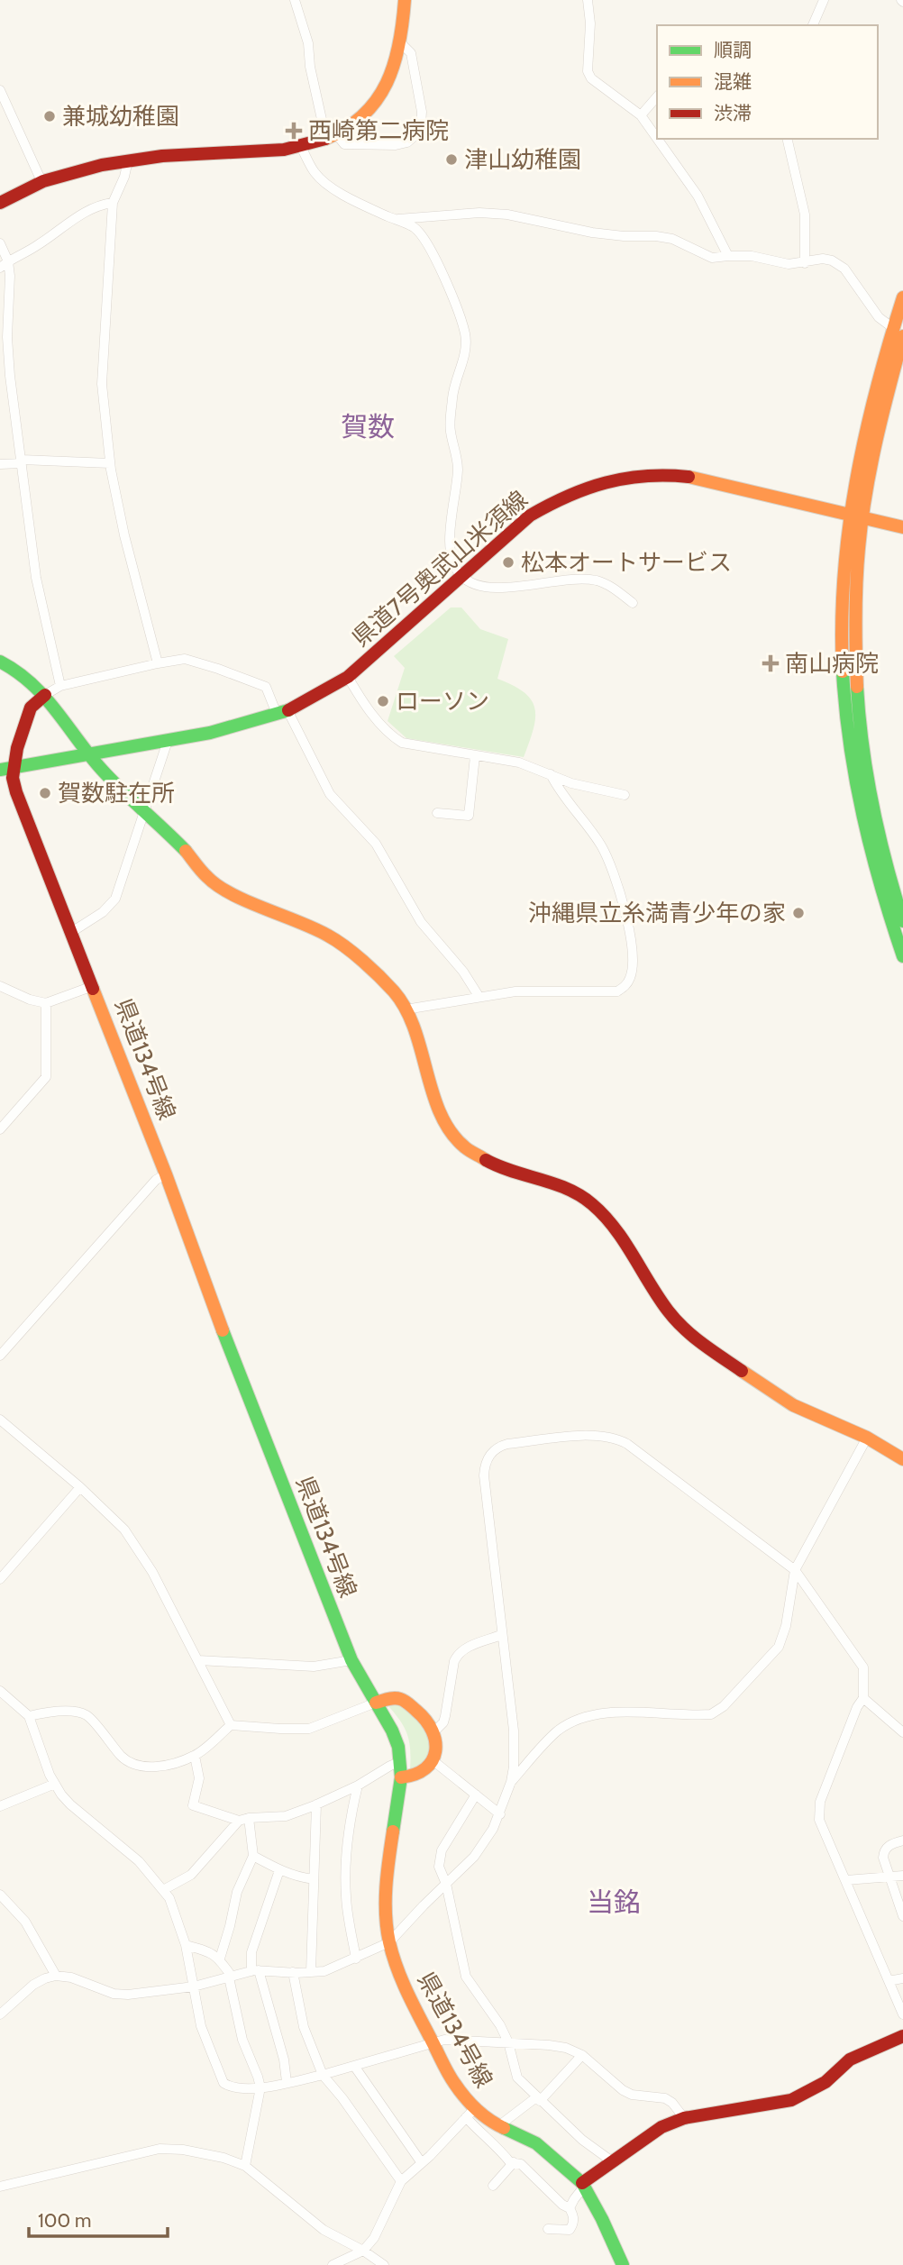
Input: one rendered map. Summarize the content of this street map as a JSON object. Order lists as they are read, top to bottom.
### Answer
{
  "streets": {
    "main road": ["県道7号奥武山米須線", "県道134号線"]
  },
  "crossings": [
    ["県道7号奥武山米須線", "県道134号線"]
  ],
  "districts": ["賀数", "当銘"],
  "places": {
    "other": [
      "兼城幼稚園",
      "津山幼稚園",
      "松本オートサービス",
      "ローソン",
      "賀数駐在所",
      "沖縄県立糸満青少年の家"
    ],
    "health": ["西崎第二病院", "南山病院"]
  },
  "legend": ["順調", "混雑", "渋滞"],
  "scale_bar": "100 m"
}
